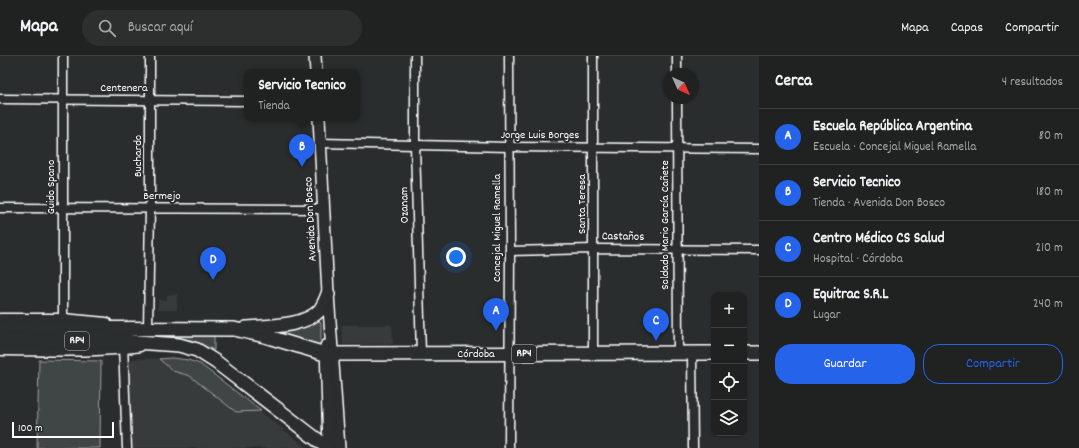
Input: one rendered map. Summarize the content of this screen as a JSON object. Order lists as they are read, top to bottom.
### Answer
{
  "streets": {
    "main road": ["Avenida Don Bosco", "RP4", "Córdoba"],
    "street": [
      "Centenera",
      "Jorge Luis Borges",
      "Buchardo",
      "Guido Spano",
      "Bermejo",
      "Santa Teresa",
      "Ozanam",
      "Soldado Mario García Cañete",
      "Concejal Miguel Ramella",
      "Castaños"
    ]
  },
  "crossings": [
    ["Centenera", "Buchardo"],
    ["Centenera", "Guido Spano"],
    ["Jorge Luis Borges", "Santa Teresa"],
    ["Jorge Luis Borges", "Ozanam"],
    ["Jorge Luis Borges", "Avenida Don Bosco"],
    ["Jorge Luis Borges", "Soldado Mario García Cañete"],
    ["Jorge Luis Borges", "Concejal Miguel Ramella"],
    ["Buchardo", "Bermejo"],
    ["Buchardo", "RP4"],
    ["Guido Spano", "Bermejo"],
    ["Bermejo", "Avenida Don Bosco"],
    ["Santa Teresa", "Castaños"],
    ["Santa Teresa", "Córdoba"],
    ["Ozanam", "Córdoba"],
    ["Avenida Don Bosco", "RP4"],
    ["Avenida Don Bosco", "Córdoba"],
    ["Soldado Mario García Cañete", "Castaños"],
    ["Soldado Mario García Cañete", "Córdoba"],
    ["Concejal Miguel Ramella", "Castaños"],
    ["Concejal Miguel Ramella", "Córdoba"],
    ["RP4", "Córdoba"]
  ],
  "scale_bar": "100 m",
  "north": "bottom right",
  "page": {
    "header": "Mapa",
    "search": "Buscar aquí",
    "nav": ["Mapa", "Capas", "Compartir"],
    "heading": ["Cerca", "4 resultados"],
    "popup": ["Servicio Tecnico", "Tienda"],
    "list": [
      {
        "mark": "A",
        "name": "Escuela República Argentina",
        "note": "Escuela · Concejal Miguel Ramella",
        "value": "80 m"
      },
      {
        "mark": "B",
        "name": "Servicio Tecnico",
        "note": "Tienda · Avenida Don Bosco",
        "value": "180 m"
      },
      {
        "mark": "C",
        "name": "Centro Médico CS Salud",
        "note": "Hospital · Córdoba",
        "value": "210 m"
      },
      {
        "mark": "D",
        "name": "Equitrac S.R.L",
        "note": "Lugar",
        "value": "240 m"
      }
    ],
    "pins": [
      "B",
      "D",
      "A",
      "C"
    ],
    "map_buttons": ["+", "−"],
    "buttons": ["Guardar", "Compartir"],
    "scale": "100 m"
  }
}
